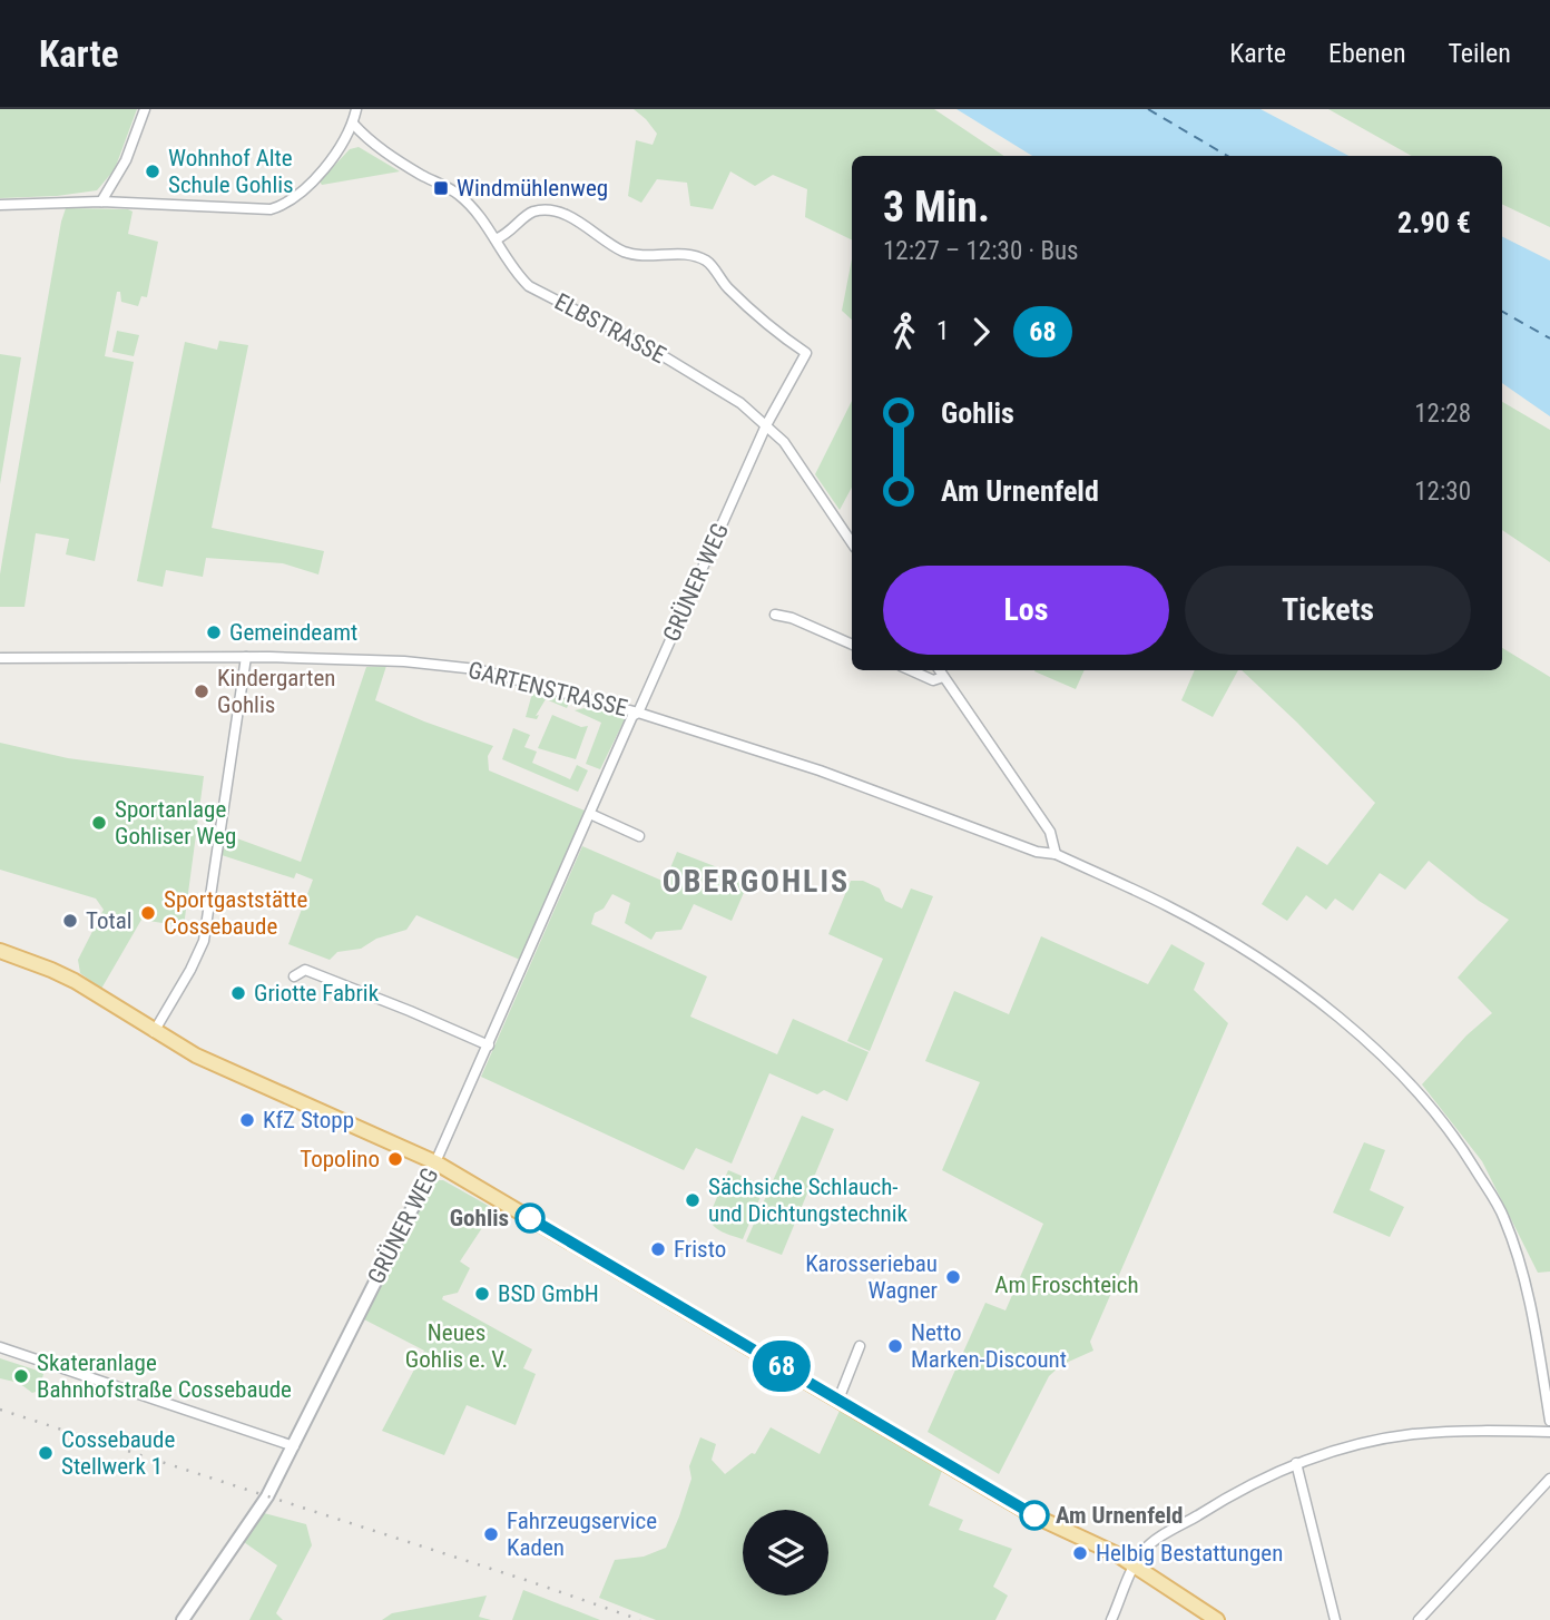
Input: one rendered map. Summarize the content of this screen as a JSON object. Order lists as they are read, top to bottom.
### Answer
{
  "streets": {
    "street": ["ELBSTRASSE", "GRÜNER WEG", "GARTENSTRASSE"]
  },
  "crossings": [
    ["ELBSTRASSE", "GRÜNER WEG"],
    ["GRÜNER WEG", "GARTENSTRASSE"]
  ],
  "districts": ["OBERGOHLIS"],
  "parks": ["Am Froschteich", "Neues Gohlis e. V."],
  "places": {
    "other": [
      "Wohnhof Alte Schule Gohlis",
      "Gemeindeamt",
      "Kindergarten Gohlis",
      "Sportanlage Gohliser Weg",
      "Sportgaststätte Cossebaude",
      "Total",
      "Griotte Fabrik",
      "KfZ Stopp",
      "Topolino",
      "Sächsiche Schlauch- und Dichtungstechnik",
      "Gohlis",
      "Fristo",
      "Karosseriebau Wagner",
      "BSD GmbH",
      "Netto Marken-Discount",
      "Skateranlage Bahnhofstraße Cossebaude",
      "Cossebaude Stellwerk 1",
      "Am Urnenfeld",
      "Fahrzeugservice Kaden",
      "Helbig Bestattungen"
    ],
    "transit": ["Windmühlenweg"]
  },
  "lines": ["bus line 68"],
  "page": {
    "header": "Karte",
    "nav": ["Karte", "Ebenen", "Teilen"],
    "on_map": "68",
    "heading": ["3 Min.", "12:27 – 12:30 · Bus", "2.90 €"],
    "legs": ["1", "68"],
    "list": [
      {
        "name": "Gohlis",
        "value": "12:28"
      },
      {
        "name": "Am Urnenfeld",
        "value": "12:30"
      }
    ],
    "buttons": ["Los", "Tickets"]
  }
}
